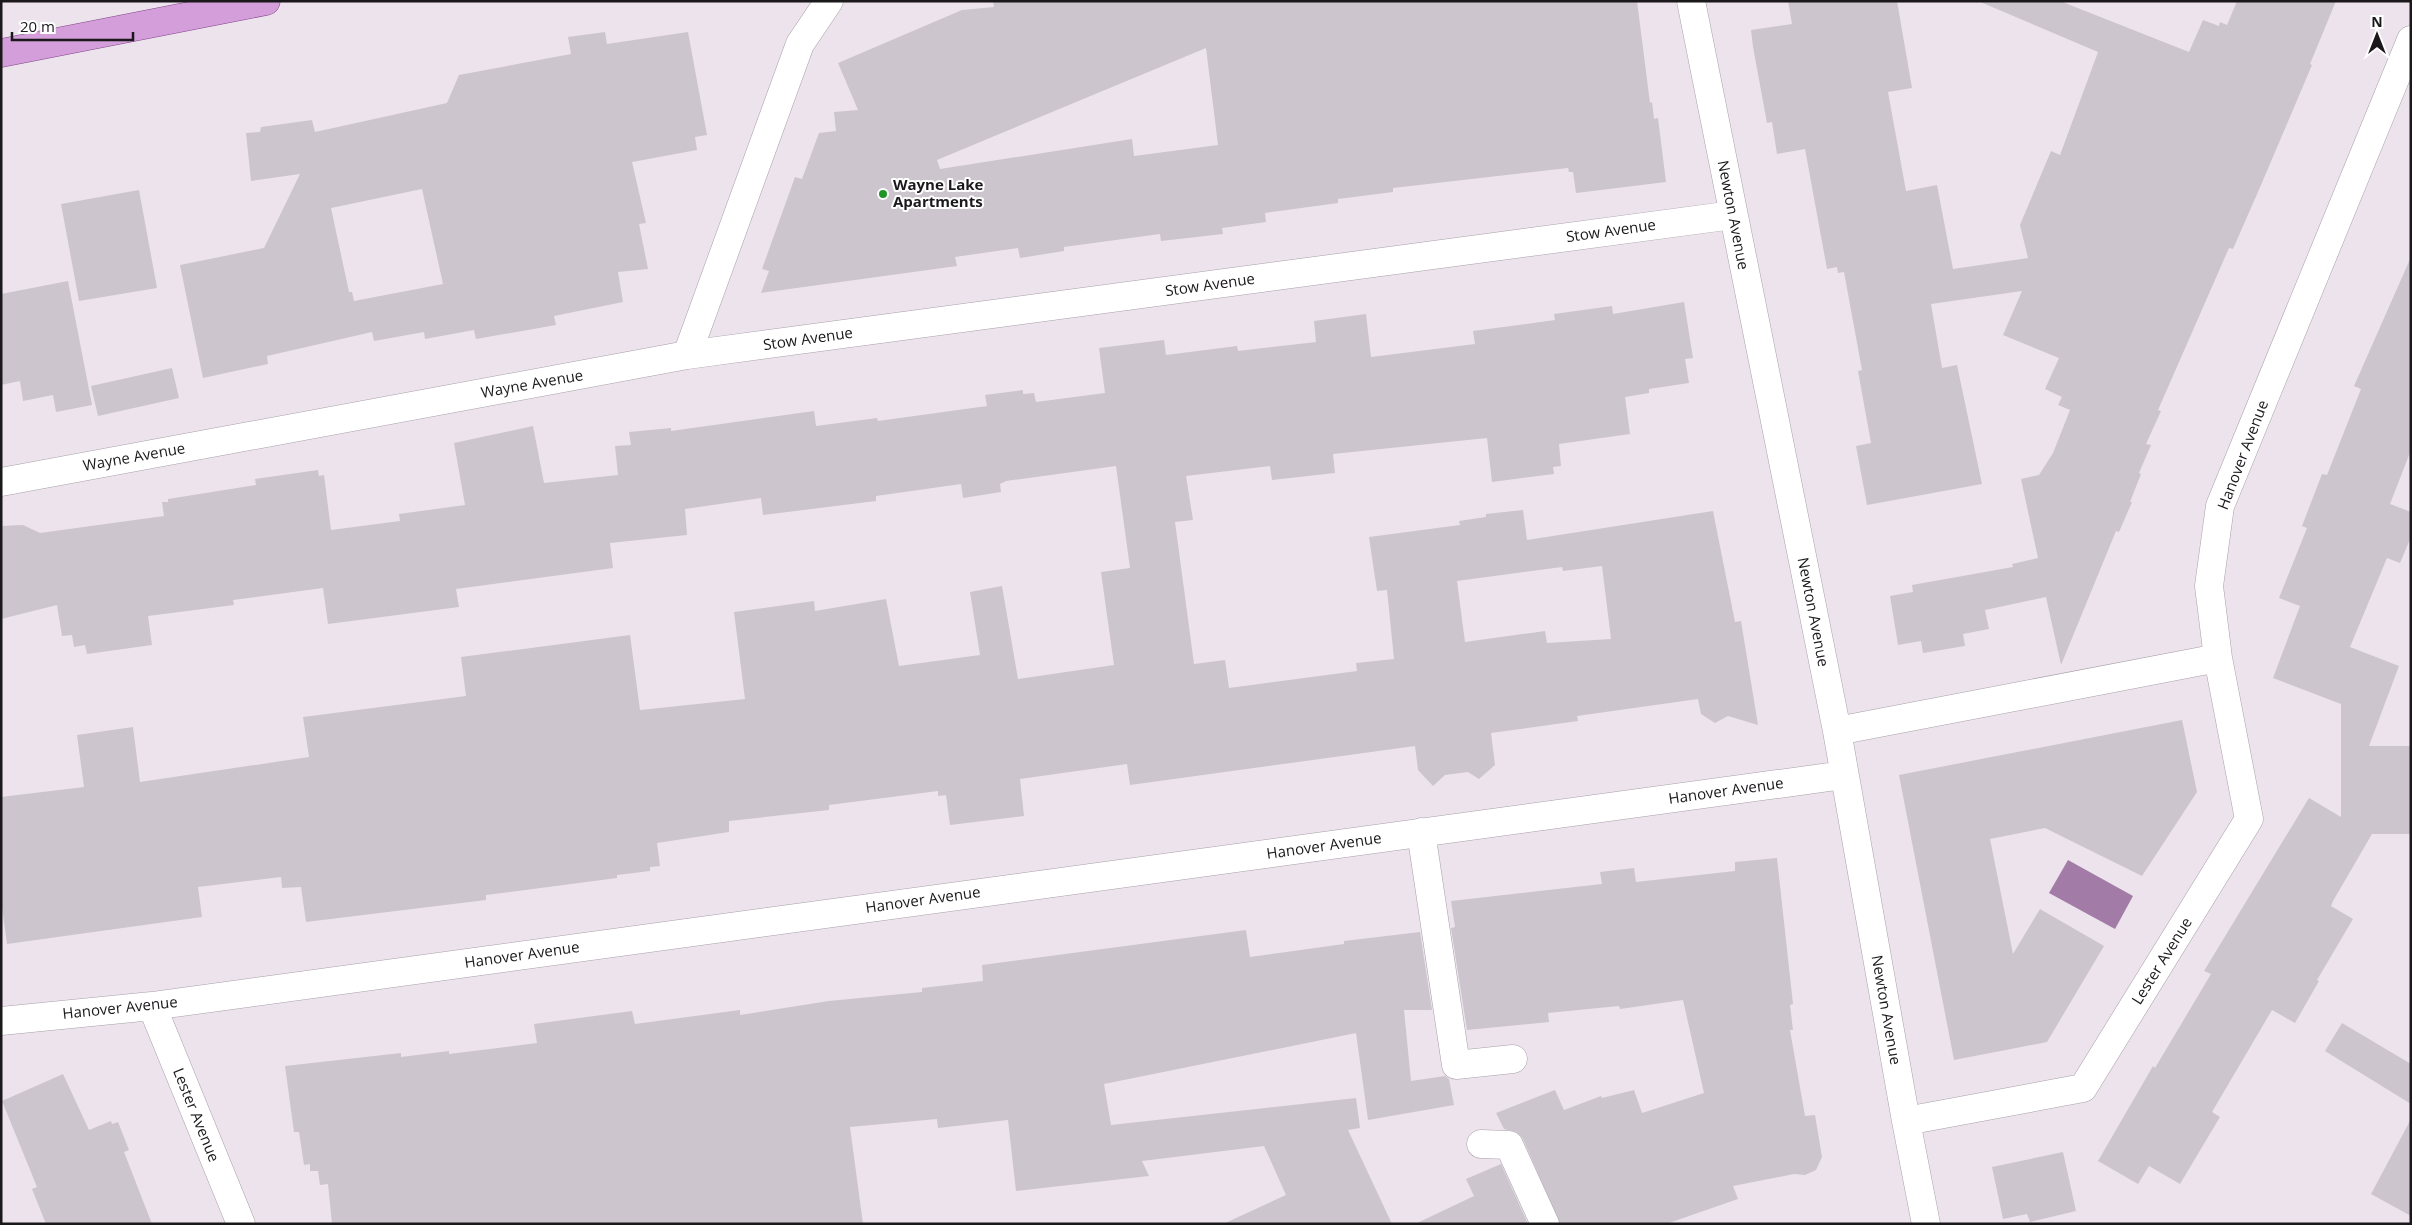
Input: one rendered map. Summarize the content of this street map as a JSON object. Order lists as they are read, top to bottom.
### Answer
{
  "streets": {
    "street": [
      "Newton Avenue",
      "Stow Avenue",
      "Wayne Avenue",
      "Hanover Avenue",
      "Lester Avenue"
    ]
  },
  "crossings": [
    ["Newton Avenue", "Stow Avenue"],
    ["Newton Avenue", "Hanover Avenue"],
    ["Newton Avenue", "Lester Avenue"],
    ["Stow Avenue", "Wayne Avenue"],
    ["Hanover Avenue", "Lester Avenue"]
  ],
  "places": ["Wayne Lake Apartments"],
  "scale_bar": "20 m",
  "north": "top"
}
